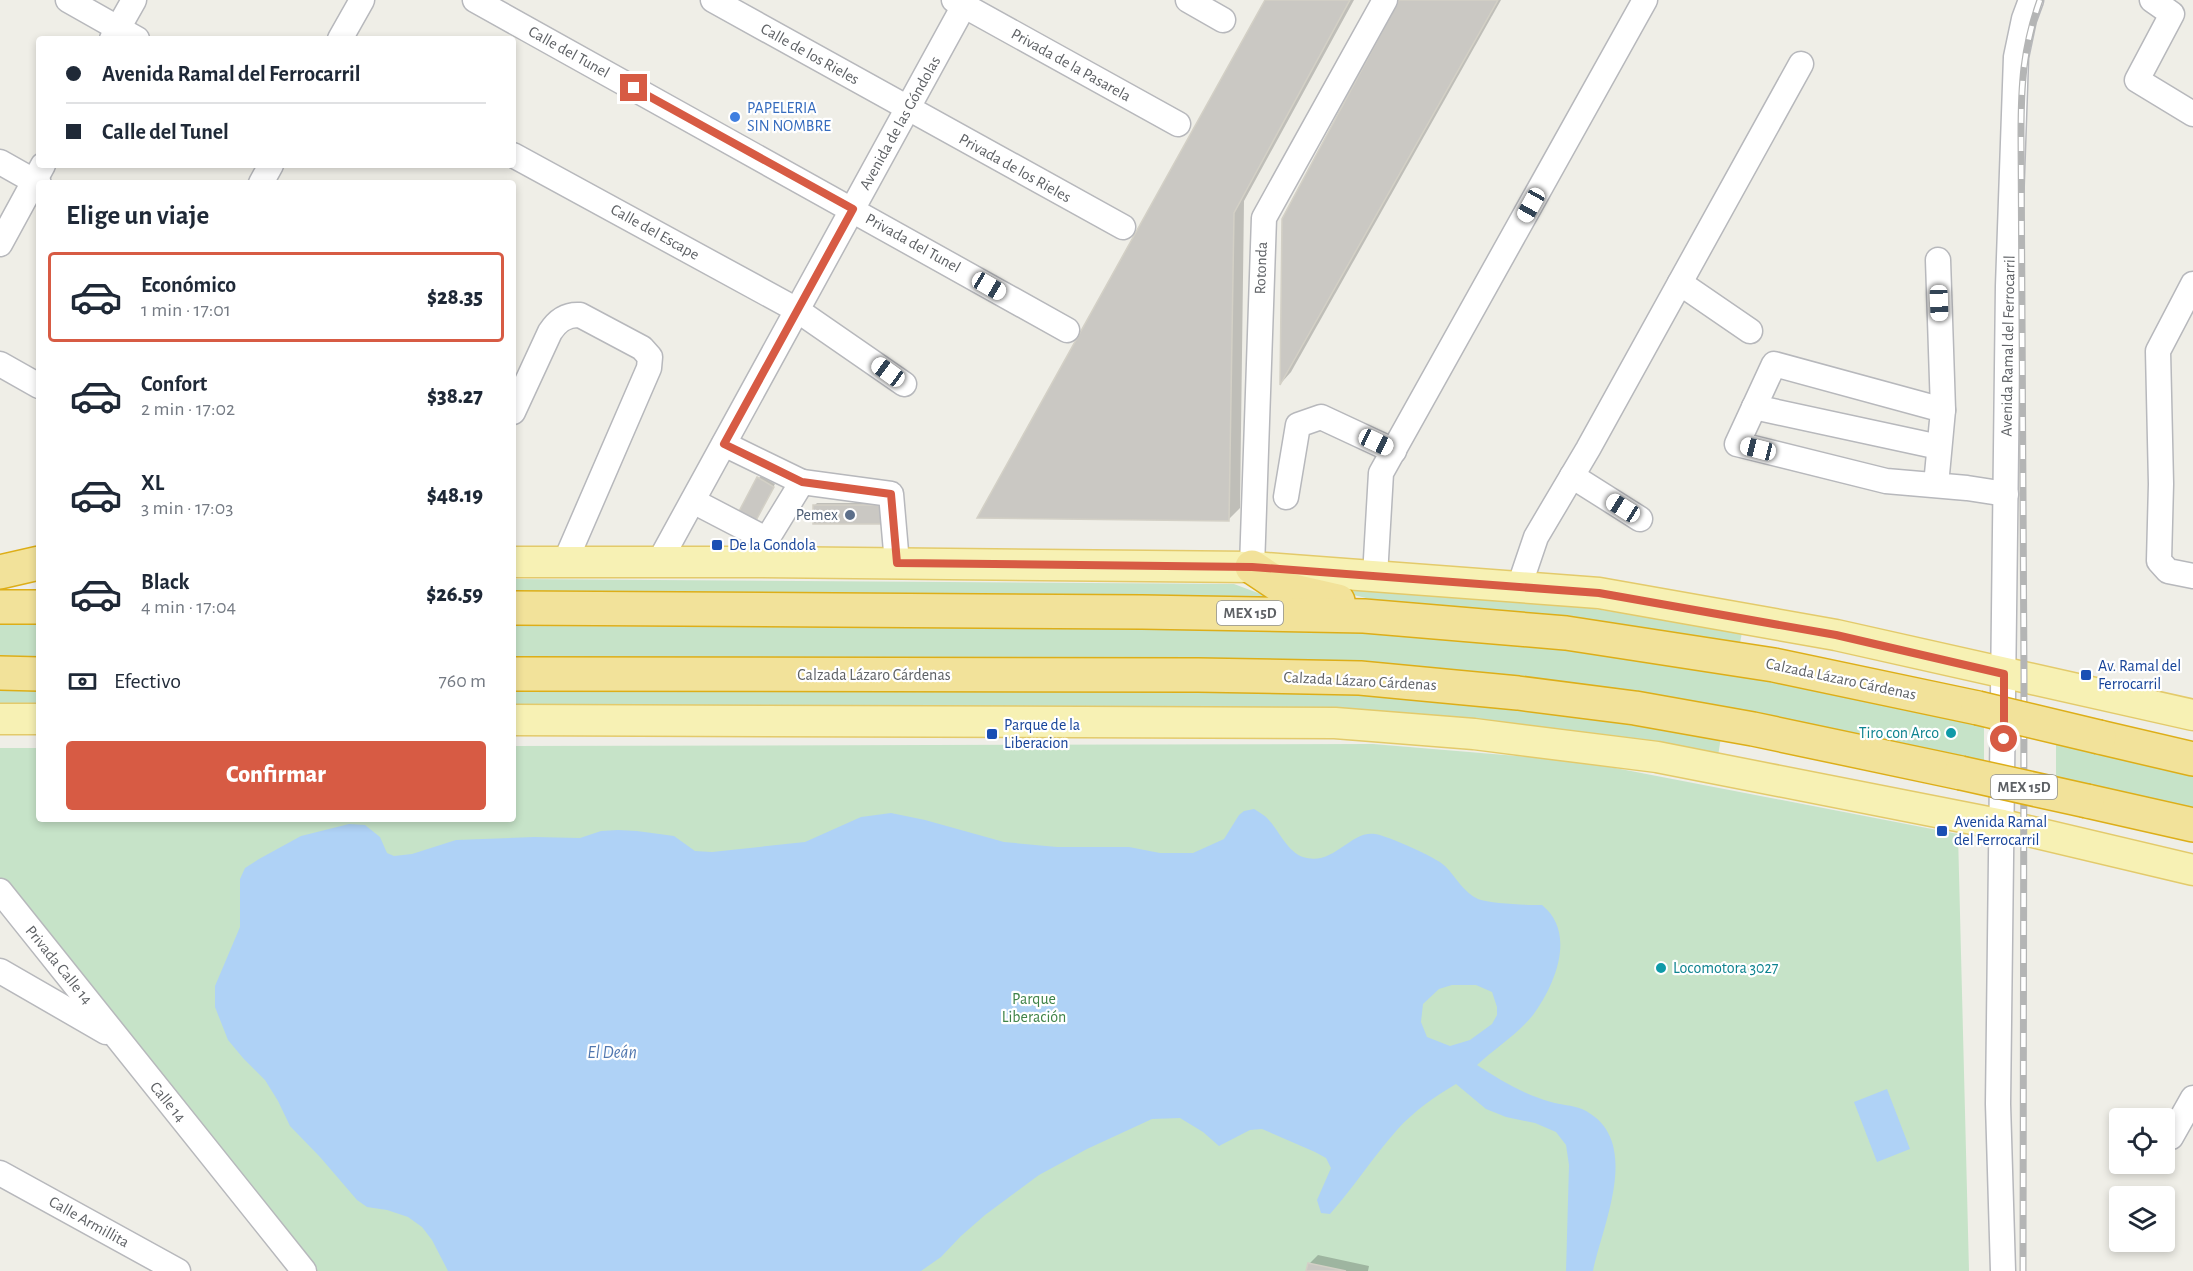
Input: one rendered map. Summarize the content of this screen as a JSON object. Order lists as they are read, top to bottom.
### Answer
{
  "streets": {
    "highway": ["MEX 15D", "Calzada Lázaro Cárdenas"],
    "street": [
      "Calle del Tunel",
      "Calle de los Rieles",
      "Privada de la Pasarela",
      "Avenida de las Góndolas",
      "Privada de los Rieles",
      "Calle del Escape",
      "Privada del Tunel",
      "Rotonda",
      "Avenida Ramal del Ferrocarril",
      "Privada Calle 14",
      "Calle 14",
      "Calle Armillita"
    ]
  },
  "crossings": [
    ["Calle del Tunel", "Avenida de las Góndolas"],
    ["Calle del Tunel", "Privada del Tunel"],
    ["Calle de los Rieles", "Avenida de las Góndolas"],
    ["Calle de los Rieles", "Privada de los Rieles"],
    ["Privada de la Pasarela", "Avenida de las Góndolas"],
    ["Avenida de las Góndolas", "Privada de los Rieles"],
    ["Avenida de las Góndolas", "Calle del Escape"],
    ["Avenida de las Góndolas", "Privada del Tunel"],
    ["Privada Calle 14", "Calle 14"]
  ],
  "water": ["El Deán"],
  "parks": ["Parque Liberación"],
  "places": {
    "other": [
      "PAPELERIA SIN NOMBRE",
      "Pemex",
      "Tiro con Arco",
      "Locomotora 3027"
    ],
    "transit": [
      "De la Gondola",
      "Av. Ramal del Ferrocarril",
      "Parque de la Liberacion",
      "Avenida Ramal del Ferrocarril"
    ]
  },
  "page": {
    "banner": ["Avenida Ramal del Ferrocarril", "Calle del Tunel"],
    "heading": "Elige un viaje",
    "list": [
      {
        "name": "Económico",
        "note": "1 min · 17:01",
        "value": "$28.35"
      },
      {
        "name": "Confort",
        "note": "2 min · 17:02",
        "value": "$38.27"
      },
      {
        "name": "XL",
        "note": "3 min · 17:03",
        "value": "$48.19"
      },
      {
        "name": "Black",
        "note": "4 min · 17:04",
        "value": "$26.59"
      }
    ],
    "pay": ["Efectivo", "760 m"],
    "buttons": "Confirmar"
  }
}
